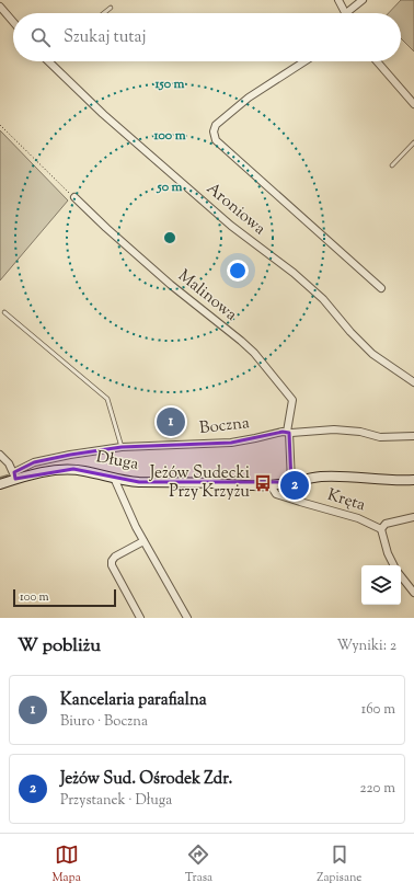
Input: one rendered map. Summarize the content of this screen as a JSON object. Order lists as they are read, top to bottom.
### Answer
{
  "streets": {
    "street": [
      "Aroniowa",
      "Malinowa",
      "Boczna",
      "Długa",
      "Kręta"
    ]
  },
  "crossings": [
    ["Malinowa", "Boczna"],
    ["Malinowa", "Długa"],
    ["Boczna", "Długa"],
    ["Długa", "Kręta"]
  ],
  "places": {
    "bus stop": ["Jeżów Sudecki Przy Krzyżu"]
  },
  "scale_bar": "100 m",
  "page": {
    "search": "Szukaj tutaj",
    "pins": ["1", "2"],
    "scale": "100 m",
    "heading": ["W pobliżu", "Wyniki: 2"],
    "list": [
      {
        "mark": "1",
        "name": "Kancelaria parafialna",
        "note": "Biuro · Boczna",
        "value": "160 m"
      },
      {
        "mark": "2",
        "name": "Jeżów Sud. Ośrodek Zdr.",
        "note": "Przystanek · Długa",
        "value": "220 m"
      }
    ],
    "nav": ["Mapa", "Trasa", "Zapisane"]
  },
  "rings": ["150 m", "100 m", "50 m"]
}
